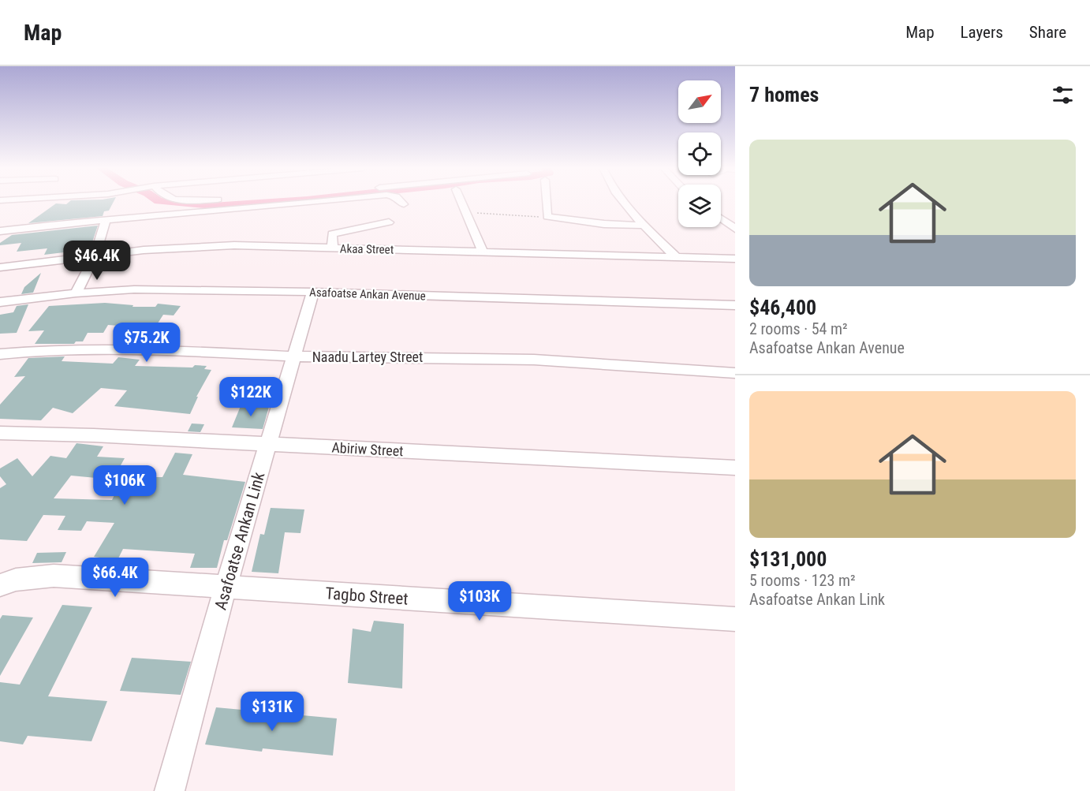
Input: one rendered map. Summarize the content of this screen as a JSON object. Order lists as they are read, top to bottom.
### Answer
{
  "streets": {
    "street": [
      "Akaa Street",
      "Asafoatse Ankan Avenue",
      "Naadu Lartey Street",
      "Abiriw Street",
      "Asafoatse Ankan Link",
      "Tagbo Street"
    ]
  },
  "crossings": [
    ["Asafoatse Ankan Avenue", "Asafoatse Ankan Link"],
    ["Naadu Lartey Street", "Asafoatse Ankan Link"],
    ["Abiriw Street", "Asafoatse Ankan Link"],
    ["Asafoatse Ankan Link", "Tagbo Street"]
  ],
  "north": "top right",
  "page": {
    "header": "Map",
    "nav": ["Map", "Layers", "Share"],
    "heading": "7 homes",
    "list": [
      {
        "name": "$46,400",
        "note": "2 rooms · 54 m² · Asafoatse Ankan Avenue"
      },
      {
        "name": "$131,000",
        "note": "5 rooms · 123 m² · Asafoatse Ankan Link"
      }
    ],
    "price": [
      "$46.4K",
      "$75.2K",
      "$122K",
      "$106K",
      "$66.4K",
      "$103K",
      "$131K"
    ]
  }
}
